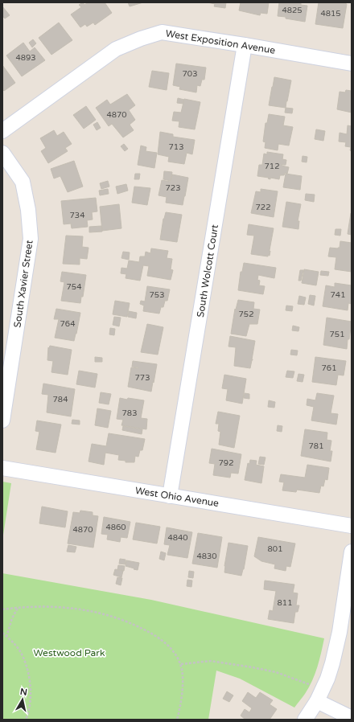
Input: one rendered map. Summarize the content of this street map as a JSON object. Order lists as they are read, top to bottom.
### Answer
{
  "streets": {
    "street": [
      "West Exposition Avenue",
      "South Wolcott Court",
      "South Xavier Street",
      "West Ohio Avenue"
    ]
  },
  "crossings": [
    ["West Exposition Avenue", "South Wolcott Court"],
    ["South Wolcott Court", "West Ohio Avenue"]
  ],
  "parks": ["Westwood Park"],
  "house_numbers": [
    "4825",
    "4815",
    "4893",
    "703",
    "4870",
    "713",
    "712",
    "723",
    "722",
    "734",
    "754",
    "753",
    "741",
    "752",
    "764",
    "751",
    "761",
    "773",
    "784",
    "783",
    "781",
    "792",
    "4860",
    "4870",
    "4840",
    "801",
    "4830",
    "811"
  ],
  "north": "top"
}
